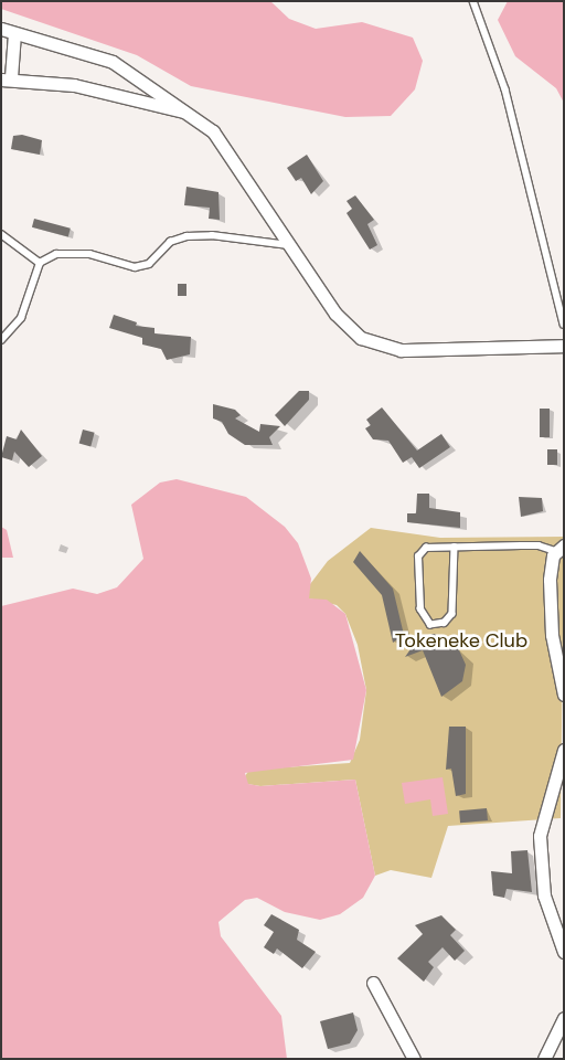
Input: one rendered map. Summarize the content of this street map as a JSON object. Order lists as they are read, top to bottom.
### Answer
{
  "parks": ["Tokeneke Club"]
}
